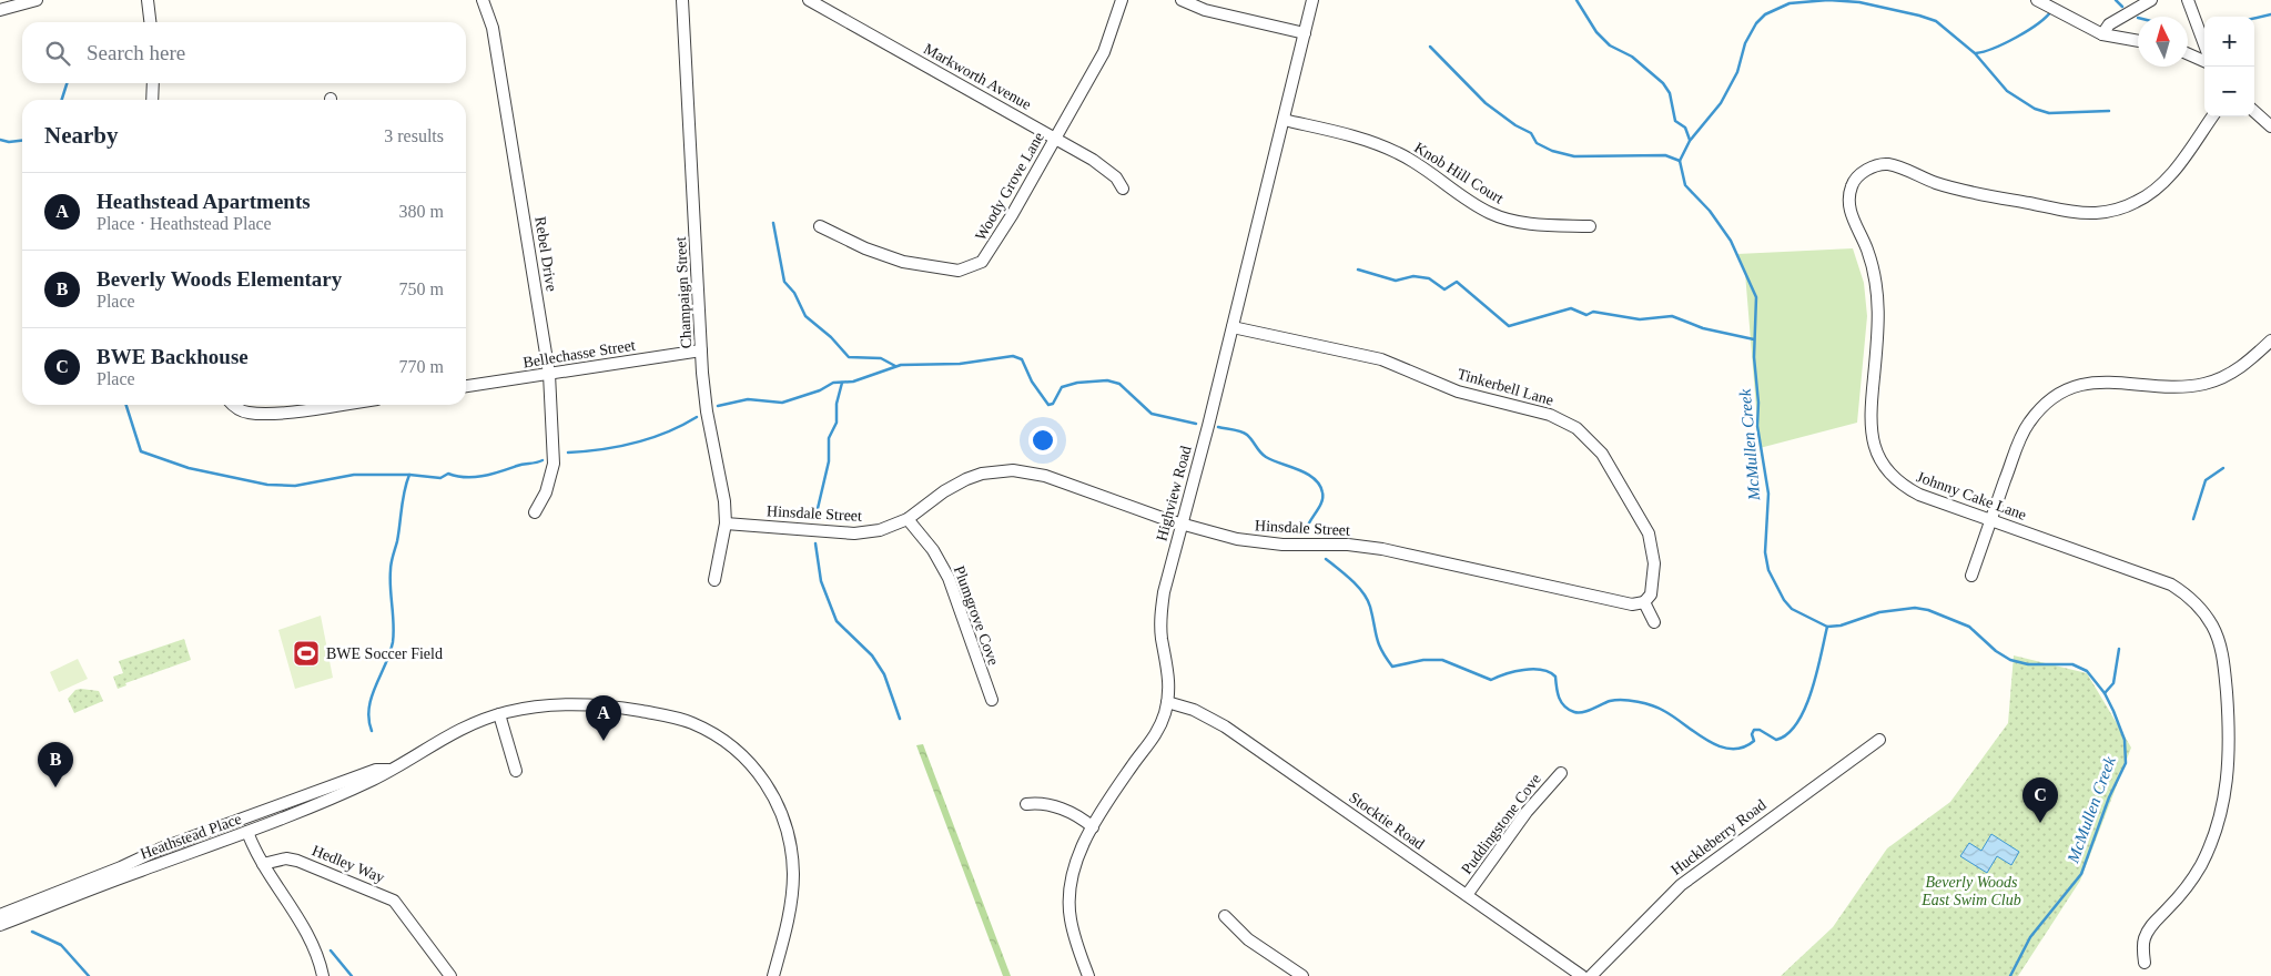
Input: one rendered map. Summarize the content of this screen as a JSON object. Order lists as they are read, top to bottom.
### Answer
{
  "streets": {
    "street": [
      "Markworth Avenue",
      "Knob Hill Court",
      "Woody Grove Lane",
      "Rebel Drive",
      "Champaign Street",
      "Bellechasse Street",
      "Tinkerbell Lane",
      "Highview Road",
      "Johnny Cake Lane",
      "Hinsdale Street",
      "Plumgrove Cove",
      "Stocktie Road",
      "Puddingstone Cove",
      "Heathstead Place",
      "Huckleberry Road",
      "Hedley Way"
    ]
  },
  "crossings": [
    ["Markworth Avenue", "Woody Grove Lane"],
    ["Knob Hill Court", "Highview Road"],
    ["Rebel Drive", "Bellechasse Street"],
    ["Champaign Street", "Bellechasse Street"],
    ["Champaign Street", "Hinsdale Street"],
    ["Tinkerbell Lane", "Highview Road"],
    ["Tinkerbell Lane", "Hinsdale Street"],
    ["Highview Road", "Hinsdale Street"],
    ["Highview Road", "Stocktie Road"],
    ["Hinsdale Street", "Plumgrove Cove"],
    ["Stocktie Road", "Puddingstone Cove"]
  ],
  "water": ["McMullen Creek"],
  "parks": ["Beverly Woods East Swim Club"],
  "places": {
    "sports": ["BWE Soccer Field"]
  },
  "north": "top",
  "page": {
    "map_buttons": ["+", "−"],
    "search": "Search here",
    "heading": ["Nearby", "3 results"],
    "list": [
      {
        "mark": "A",
        "name": "Heathstead Apartments",
        "note": "Place · Heathstead Place",
        "value": "380 m"
      },
      {
        "mark": "B",
        "name": "Beverly Woods Elementary",
        "note": "Place",
        "value": "750 m"
      },
      {
        "mark": "C",
        "name": "BWE Backhouse",
        "note": "Place",
        "value": "770 m"
      }
    ],
    "pins": ["A", "B", "C"]
  }
}
